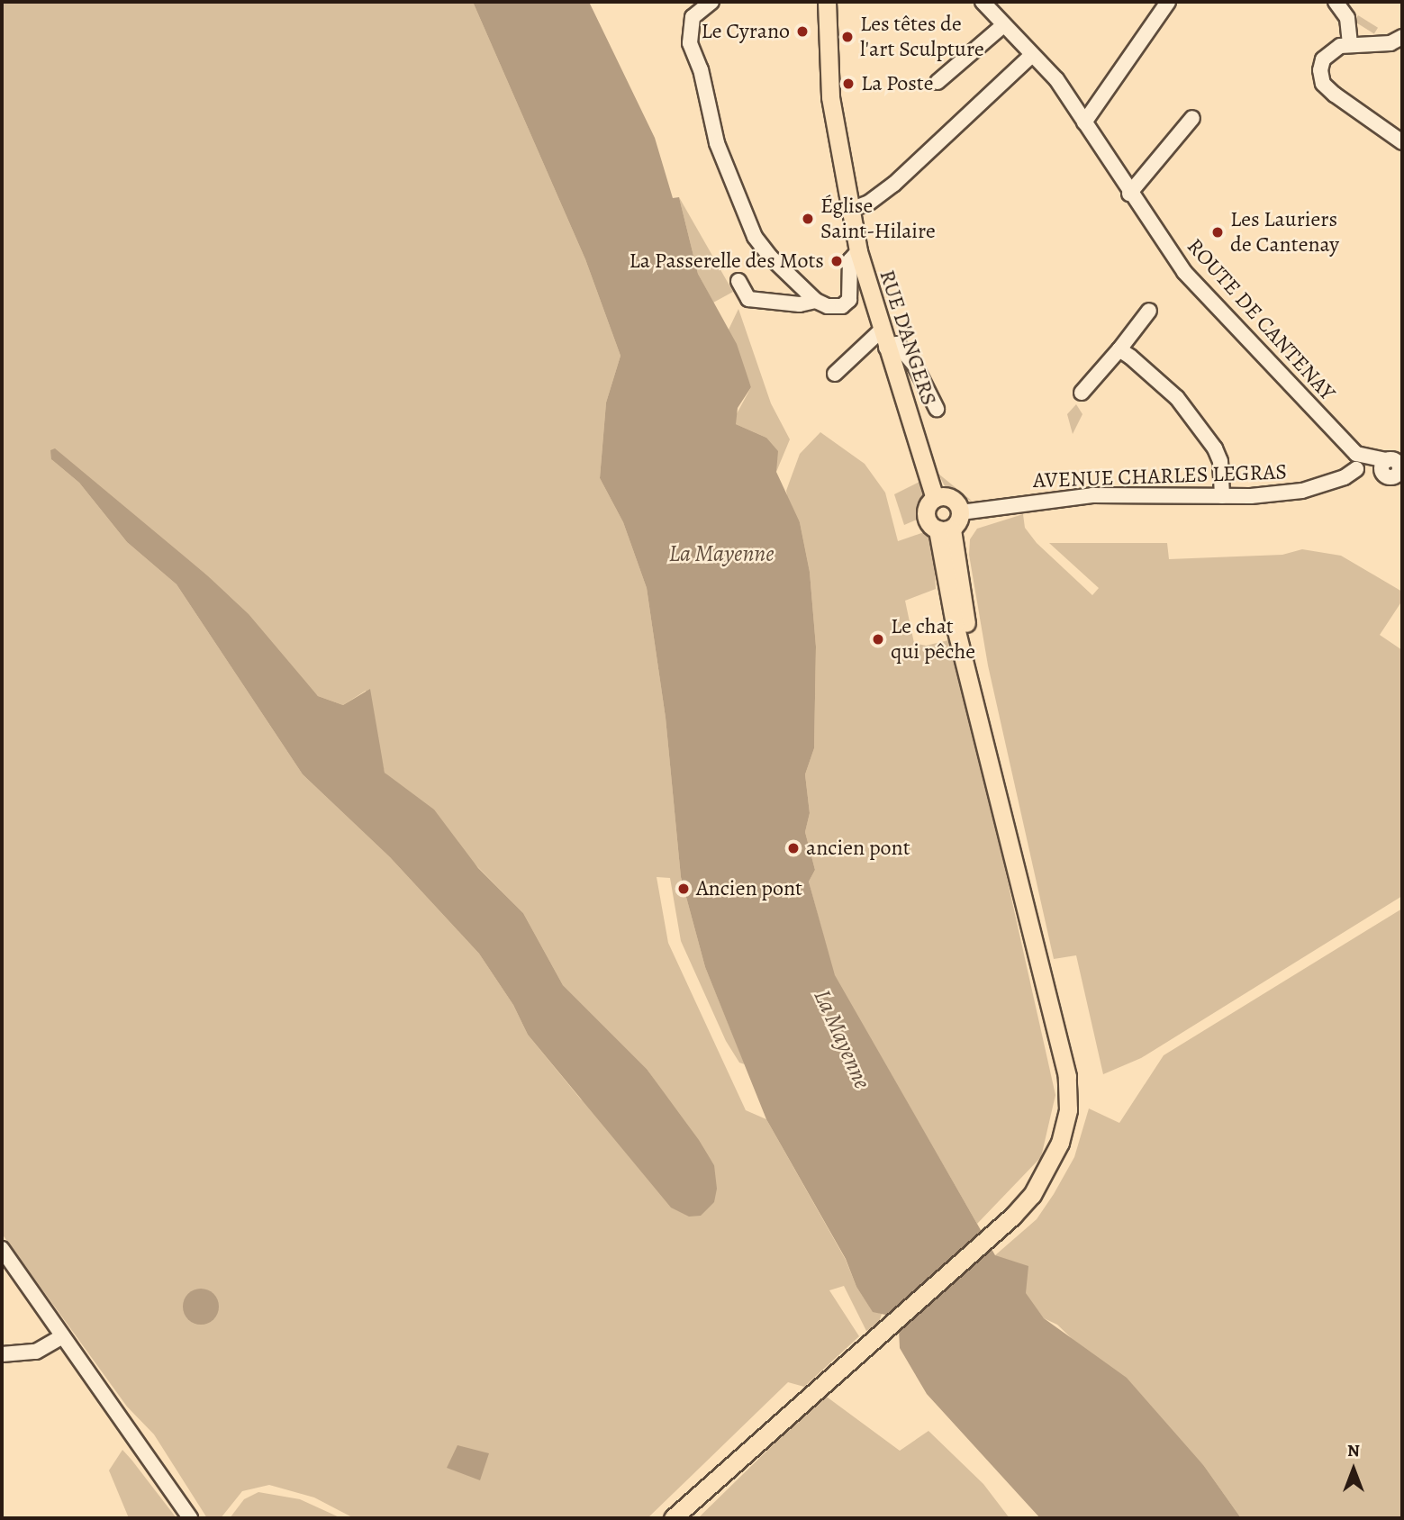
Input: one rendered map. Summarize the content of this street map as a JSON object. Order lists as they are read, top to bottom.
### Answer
{
  "streets": {
    "main road": ["RUE D'ANGERS"],
    "street": ["ROUTE DE CANTENAY", "AVENUE CHARLES LEGRAS"]
  },
  "crossings": [
    ["ROUTE DE CANTENAY", "AVENUE CHARLES LEGRAS"],
    ["RUE D'ANGERS", "AVENUE CHARLES LEGRAS"]
  ],
  "water": ["La Mayenne"],
  "places": [
    "Le Cyrano",
    "Les têtes de l'art Sculpture",
    "La Poste",
    "Église Saint-Hilaire",
    "Les Lauriers de Cantenay",
    "La Passerelle des Mots",
    "Le chat qui pêche",
    "ancien pont",
    "Ancien pont"
  ],
  "north": "top"
}
